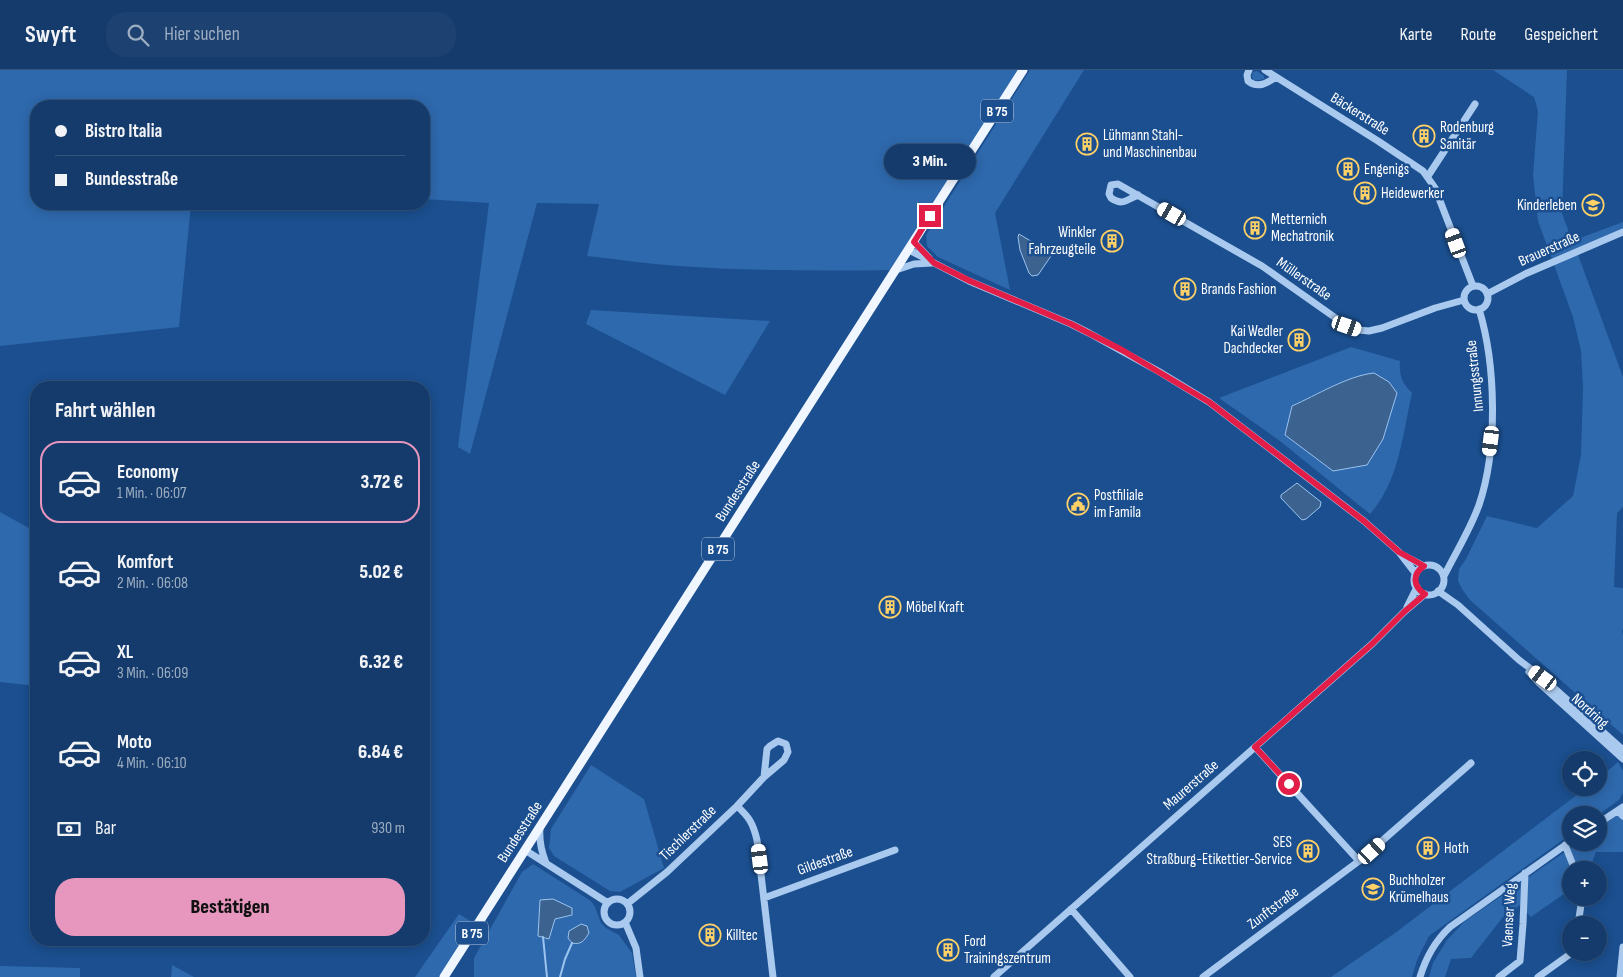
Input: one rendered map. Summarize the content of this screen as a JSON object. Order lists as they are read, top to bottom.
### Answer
{
  "streets": {
    "main road": ["B 75", "Bundesstraße"],
    "street": [
      "Bäckerstraße",
      "Brauerstraße",
      "Müllerstraße",
      "Innungsstraße",
      "Nordring",
      "Maurerstraße",
      "Tischlerstraße",
      "Gildestraße",
      "Zunftstraße",
      "Vaenser Weg"
    ]
  },
  "crossings": [
    ["Bäckerstraße", "Brauerstraße"],
    ["Bäckerstraße", "Müllerstraße"],
    ["Bäckerstraße", "Innungsstraße"],
    ["Brauerstraße", "Müllerstraße"],
    ["Brauerstraße", "Innungsstraße"],
    ["Müllerstraße", "Innungsstraße"],
    ["Innungsstraße", "Nordring"],
    ["Innungsstraße", "Maurerstraße"],
    ["Nordring", "Maurerstraße"]
  ],
  "places": {
    "building": [
      "Rodenburg Sanitär",
      "Lühmann Stahl- und Maschinenbau",
      "Engenigs",
      "Heidewerker",
      "Metternich Mechatronik",
      "Winkler Fahrzeugteile",
      "Brands Fashion",
      "Kai Wedler Dachdecker",
      "Möbel Kraft",
      "Hoth",
      "SES Straßburg-Etikettier-Service",
      "Killtec",
      "Ford Trainingszentrum"
    ],
    "school or university": ["Kinderleben", "Buchholzer Krümelhaus"],
    "public building": ["Postfiliale im Famila"]
  },
  "page": {
    "header": "Swyft",
    "search": "Hier suchen",
    "nav": ["Karte", "Route", "Gespeichert"],
    "banner": ["Bistro Italia", "Bundesstraße"],
    "bubble": "3 Min.",
    "heading": "Fahrt wählen",
    "list": [
      {
        "name": "Economy",
        "note": "1 Min. · 06:07",
        "value": "3.72 €"
      },
      {
        "name": "Komfort",
        "note": "2 Min. · 06:08",
        "value": "5.02 €"
      },
      {
        "name": "XL",
        "note": "3 Min. · 06:09",
        "value": "6.32 €"
      },
      {
        "name": "Moto",
        "note": "4 Min. · 06:10",
        "value": "6.84 €"
      }
    ],
    "map_buttons": ["+", "−"],
    "pay": ["Bar", "930 m"],
    "buttons": "Bestätigen"
  }
}
